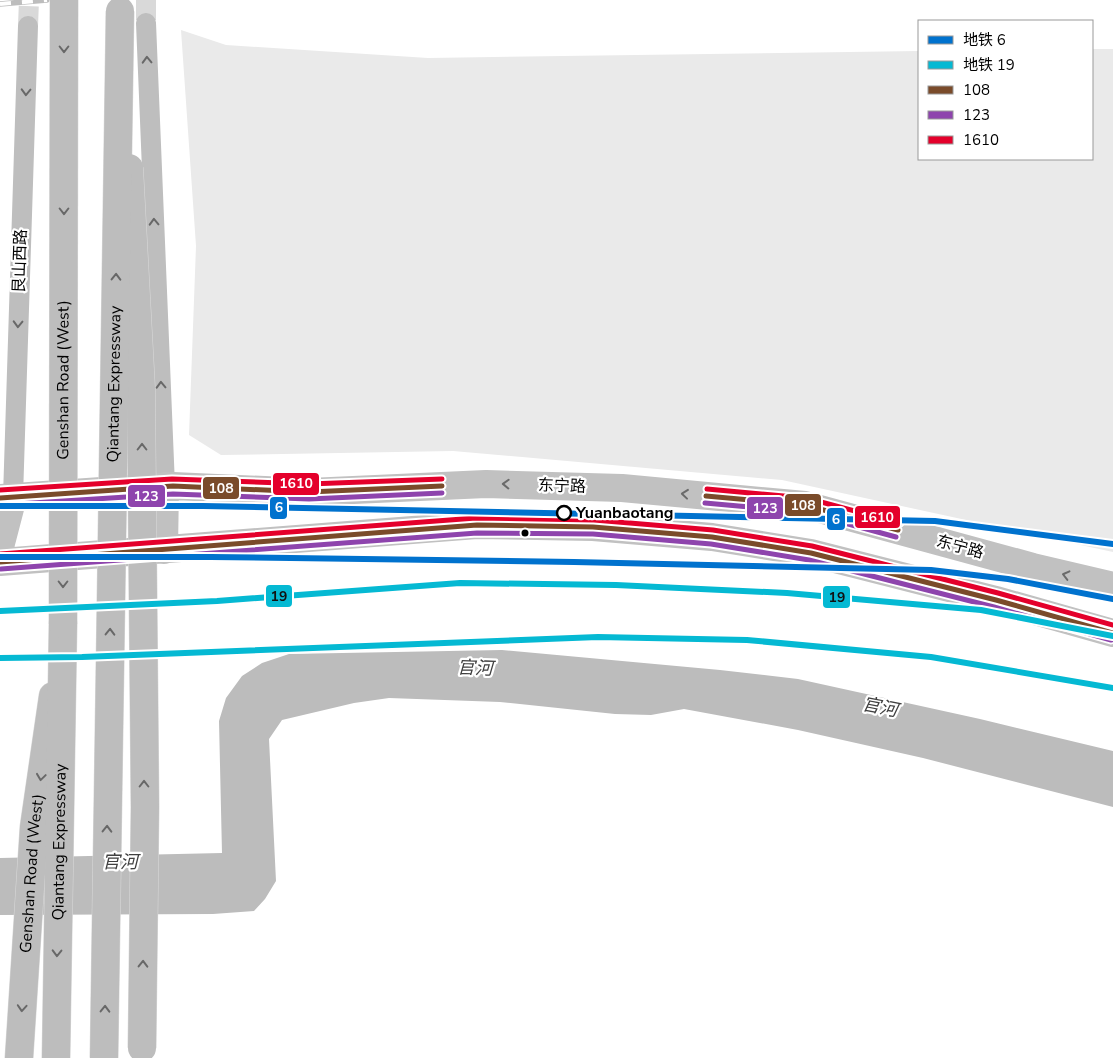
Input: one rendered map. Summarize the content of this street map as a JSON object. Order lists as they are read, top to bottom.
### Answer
{
  "streets": {
    "main road": ["Genshan Road (West)", "Qiantang Expressway", "东宁路"],
    "street": ["艮山西路"]
  },
  "crossings": [
    ["艮山西路", "东宁路"],
    ["Genshan Road (West)", "Qiantang Expressway"]
  ],
  "water": ["官河"],
  "places": ["Yuanbaotang"],
  "lines": [
    "transit line 1610",
    "transit line 108",
    "transit line 123",
    "metro line 6",
    "metro line 19"
  ],
  "legend": [
    "地铁 6",
    "地铁 19",
    "108",
    "123",
    "1610"
  ]
}
